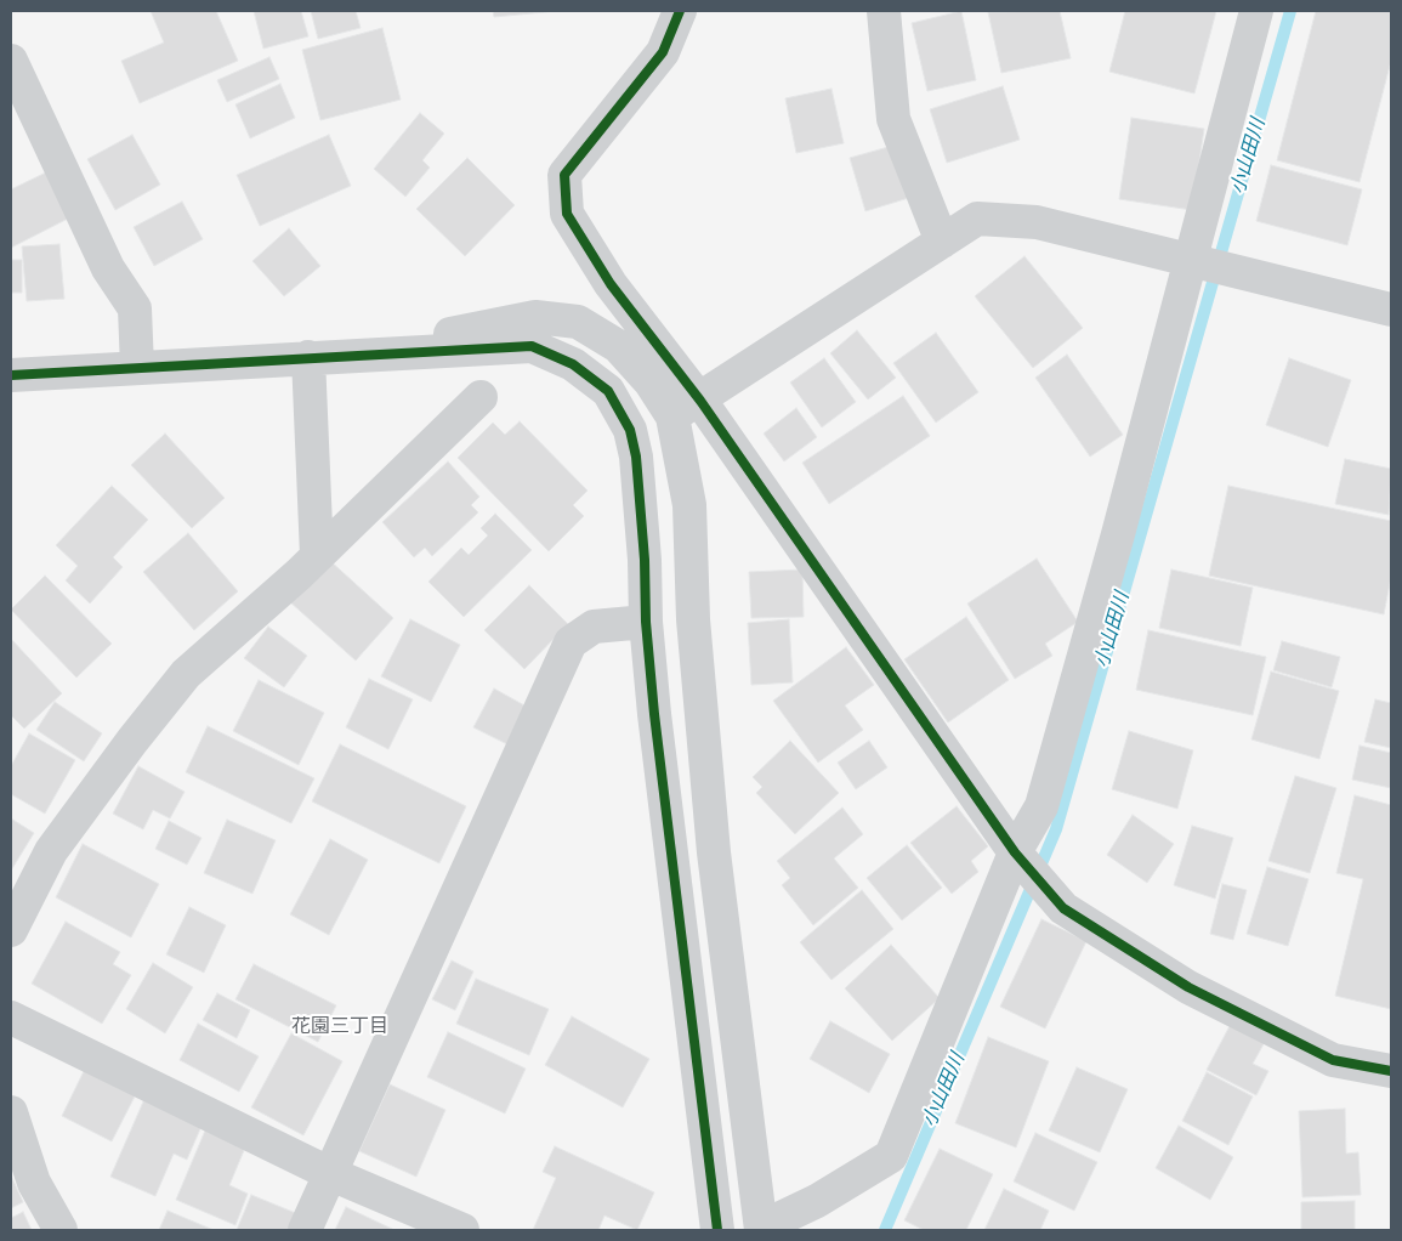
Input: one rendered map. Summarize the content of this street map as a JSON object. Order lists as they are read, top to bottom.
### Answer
{
  "districts": ["花園三丁目"],
  "water": ["小山田川"]
}
